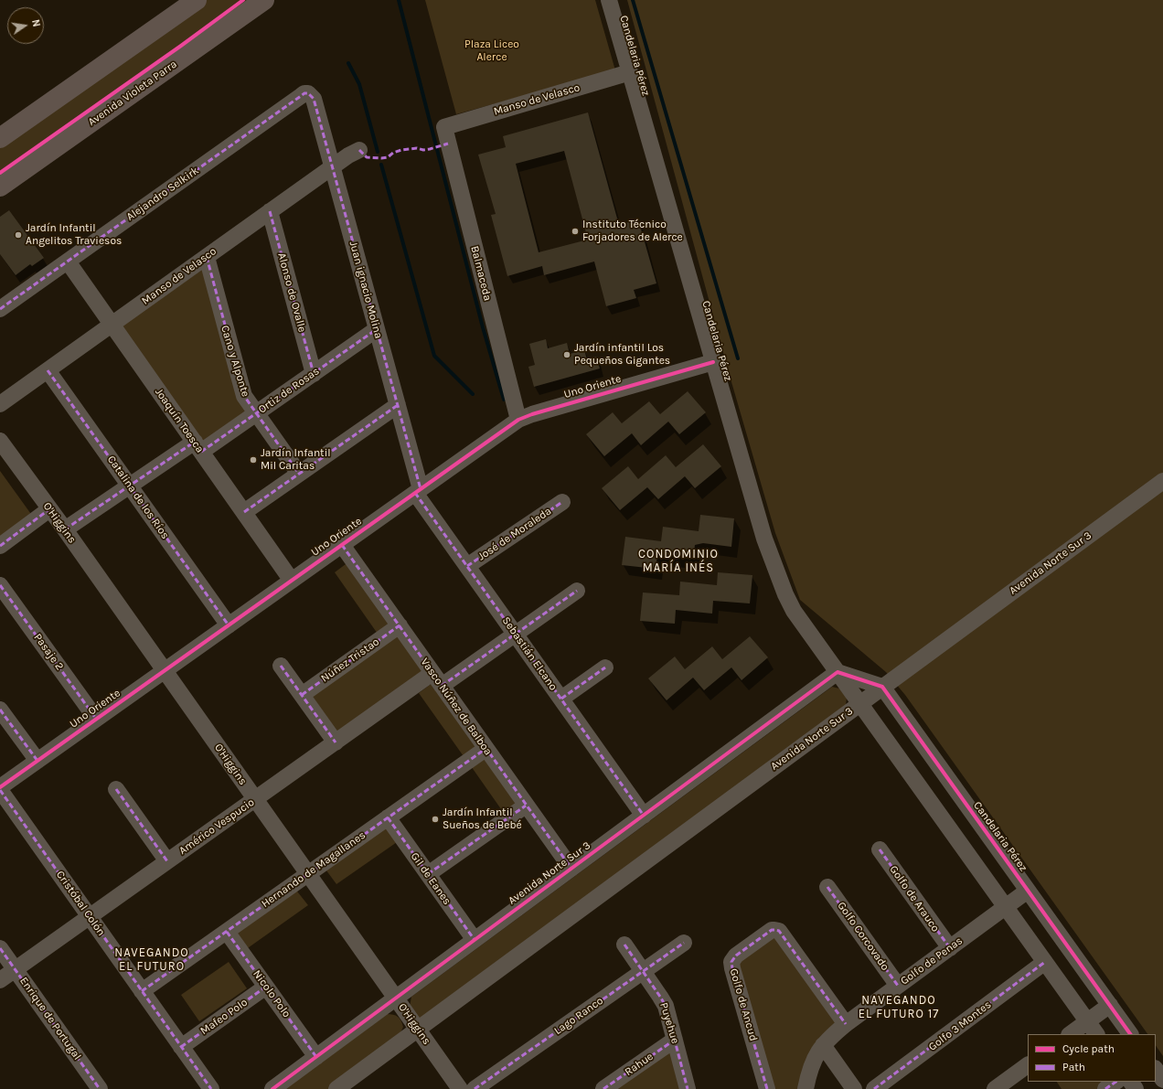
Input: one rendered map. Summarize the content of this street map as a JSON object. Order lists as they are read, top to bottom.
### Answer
{
  "streets": {
    "main road": ["Avenida Violeta Parra"],
    "street": [
      "Candelaria Pérez",
      "Manso de Velasco",
      "Alejandro Selkirk",
      "Balmaceda",
      "Juan ignacio Molina",
      "Alonso de Ovalle",
      "Cano y Alponte",
      "Uno Oriente",
      "Ortiz de Rosas",
      "Joaquín Toesca",
      "Catalina de los Ríos",
      "O'Higgins",
      "José de Moraleda",
      "Avenida Norte Sur 3",
      "Pasaje 2",
      "Sebastián Elcano",
      "Núñez Tristao",
      "Vasco Núñez de Balboa",
      "Américo Vespucio",
      "Hernando de Magallanes",
      "Gil de Eanes",
      "Golfo de Arauco",
      "Cristóbal Colón",
      "Golfo Corcovado",
      "Golfo de Penas",
      "Nicolo Polo",
      "Golfo de Ancud",
      "Lago Ranco",
      "Mafeo Polo",
      "Enrique de Portugal",
      "Puyehue",
      "Golfo 3 Montes",
      "Rahue"
    ]
  },
  "crossings": [
    ["Candelaria Pérez", "Manso de Velasco"],
    ["Candelaria Pérez", "Uno Oriente"],
    ["Candelaria Pérez", "Avenida Norte Sur 3"],
    ["Candelaria Pérez", "Golfo de Penas"],
    ["Candelaria Pérez", "Golfo 3 Montes"],
    ["Manso de Velasco", "Balmaceda"],
    ["Manso de Velasco", "Juan ignacio Molina"],
    ["Manso de Velasco", "Alonso de Ovalle"],
    ["Manso de Velasco", "Cano y Alponte"],
    ["Manso de Velasco", "Joaquín Toesca"],
    ["Manso de Velasco", "Catalina de los Ríos"],
    ["Alejandro Selkirk", "Juan ignacio Molina"],
    ["Alejandro Selkirk", "Joaquín Toesca"],
    ["Balmaceda", "Uno Oriente"],
    ["Juan ignacio Molina", "Uno Oriente"],
    ["Juan ignacio Molina", "Ortiz de Rosas"],
    ["Juan ignacio Molina", "Sebastián Elcano"],
    ["Alonso de Ovalle", "Ortiz de Rosas"],
    ["Cano y Alponte", "Ortiz de Rosas"],
    ["Uno Oriente", "Joaquín Toesca"],
    ["Uno Oriente", "Catalina de los Ríos"],
    ["Uno Oriente", "O'Higgins"],
    ["Uno Oriente", "Pasaje 2"],
    ["Uno Oriente", "Sebastián Elcano"],
    ["Uno Oriente", "Vasco Núñez de Balboa"],
    ["Ortiz de Rosas", "Joaquín Toesca"],
    ["Ortiz de Rosas", "Catalina de los Ríos"],
    ["Ortiz de Rosas", "O'Higgins"],
    ["O'Higgins", "Avenida Norte Sur 3"],
    ["O'Higgins", "Américo Vespucio"],
    ["O'Higgins", "Hernando de Magallanes"],
    ["José de Moraleda", "Sebastián Elcano"],
    ["Avenida Norte Sur 3", "Sebastián Elcano"],
    ["Avenida Norte Sur 3", "Vasco Núñez de Balboa"],
    ["Avenida Norte Sur 3", "Gil de Eanes"],
    ["Avenida Norte Sur 3", "Nicolo Polo"],
    ["Sebastián Elcano", "Américo Vespucio"],
    ["Núñez Tristao", "Vasco Núñez de Balboa"],
    ["Vasco Núñez de Balboa", "Américo Vespucio"],
    ["Vasco Núñez de Balboa", "Hernando de Magallanes"],
    ["Américo Vespucio", "Cristóbal Colón"],
    ["Américo Vespucio", "Enrique de Portugal"],
    ["Hernando de Magallanes", "Gil de Eanes"],
    ["Hernando de Magallanes", "Cristóbal Colón"],
    ["Hernando de Magallanes", "Nicolo Polo"],
    ["Golfo de Arauco", "Golfo de Penas"],
    ["Cristóbal Colón", "Mafeo Polo"],
    ["Golfo Corcovado", "Golfo de Penas"],
    ["Golfo de Penas", "Golfo de Ancud"],
    ["Nicolo Polo", "Mafeo Polo"],
    ["Lago Ranco", "Puyehue"],
    ["Puyehue", "Rahue"]
  ],
  "districts": ["CONDOMINIO MARÍA INÉS", "NAVEGANDO EL FUTURO", "NAVEGANDO EL FUTURO 17"],
  "parks": ["Plaza Liceo Alerce"],
  "places": [
    "Instituto Técnico Forjadores de Alerce",
    "Jardín Infantil Angelitos Traviesos",
    "Jardín infantil Los Pequeños Gigantes",
    "Jardín Infantil Mil Caritas",
    "Jardín Infantil Sueños de Bebé"
  ],
  "legend": ["Cycle path", "Path"],
  "north": "right"
}
